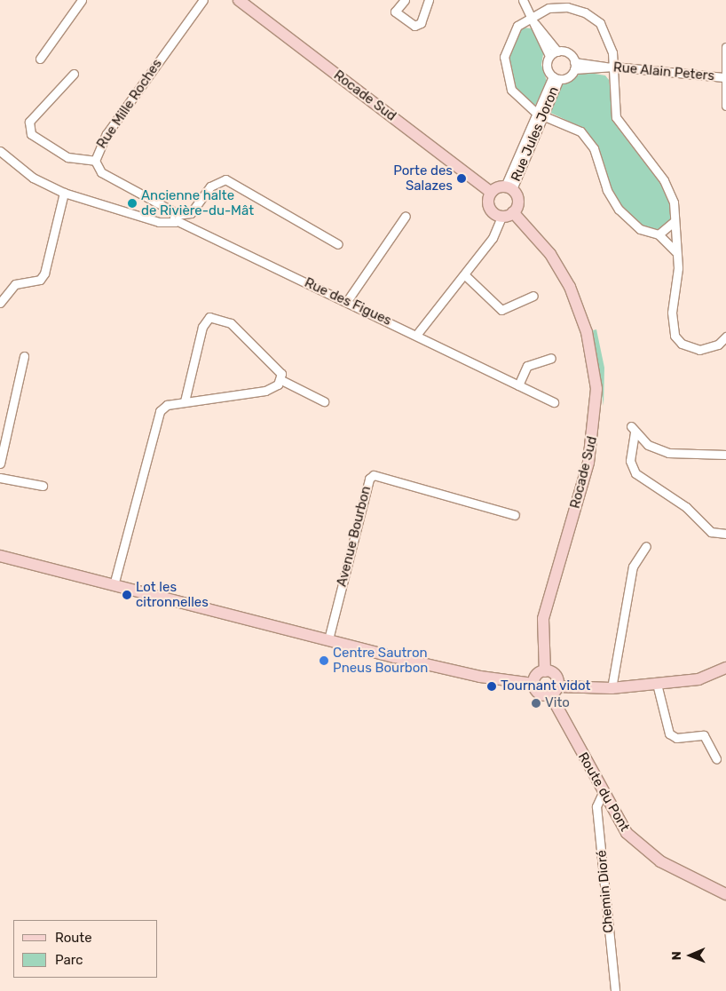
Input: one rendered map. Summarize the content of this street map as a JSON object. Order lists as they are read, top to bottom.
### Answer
{
  "streets": {
    "main road": ["Rocade Sud", "Route du Pont"],
    "street": [
      "Rue Alain Peters",
      "Rue Mille Roches",
      "Rue Jules Joron",
      "Rue des Figues",
      "Avenue Bourbon",
      "Chemin Dioré"
    ]
  },
  "crossings": [
    ["Rue Alain Peters", "Rue Jules Joron"],
    ["Rocade Sud", "Rue Jules Joron"],
    ["Rocade Sud", "Route du Pont"],
    ["Rue Mille Roches", "Rue des Figues"],
    ["Route du Pont", "Chemin Dioré"]
  ],
  "places": [
    "Porte des Salazes",
    "Ancienne halte de Rivière-du-Mât",
    "Lot les citronnelles",
    "Centre Sautron Pneus Bourbon",
    "Tournant vidot",
    "Vito"
  ],
  "legend": ["Route", "Parc"],
  "north": "left"
}
